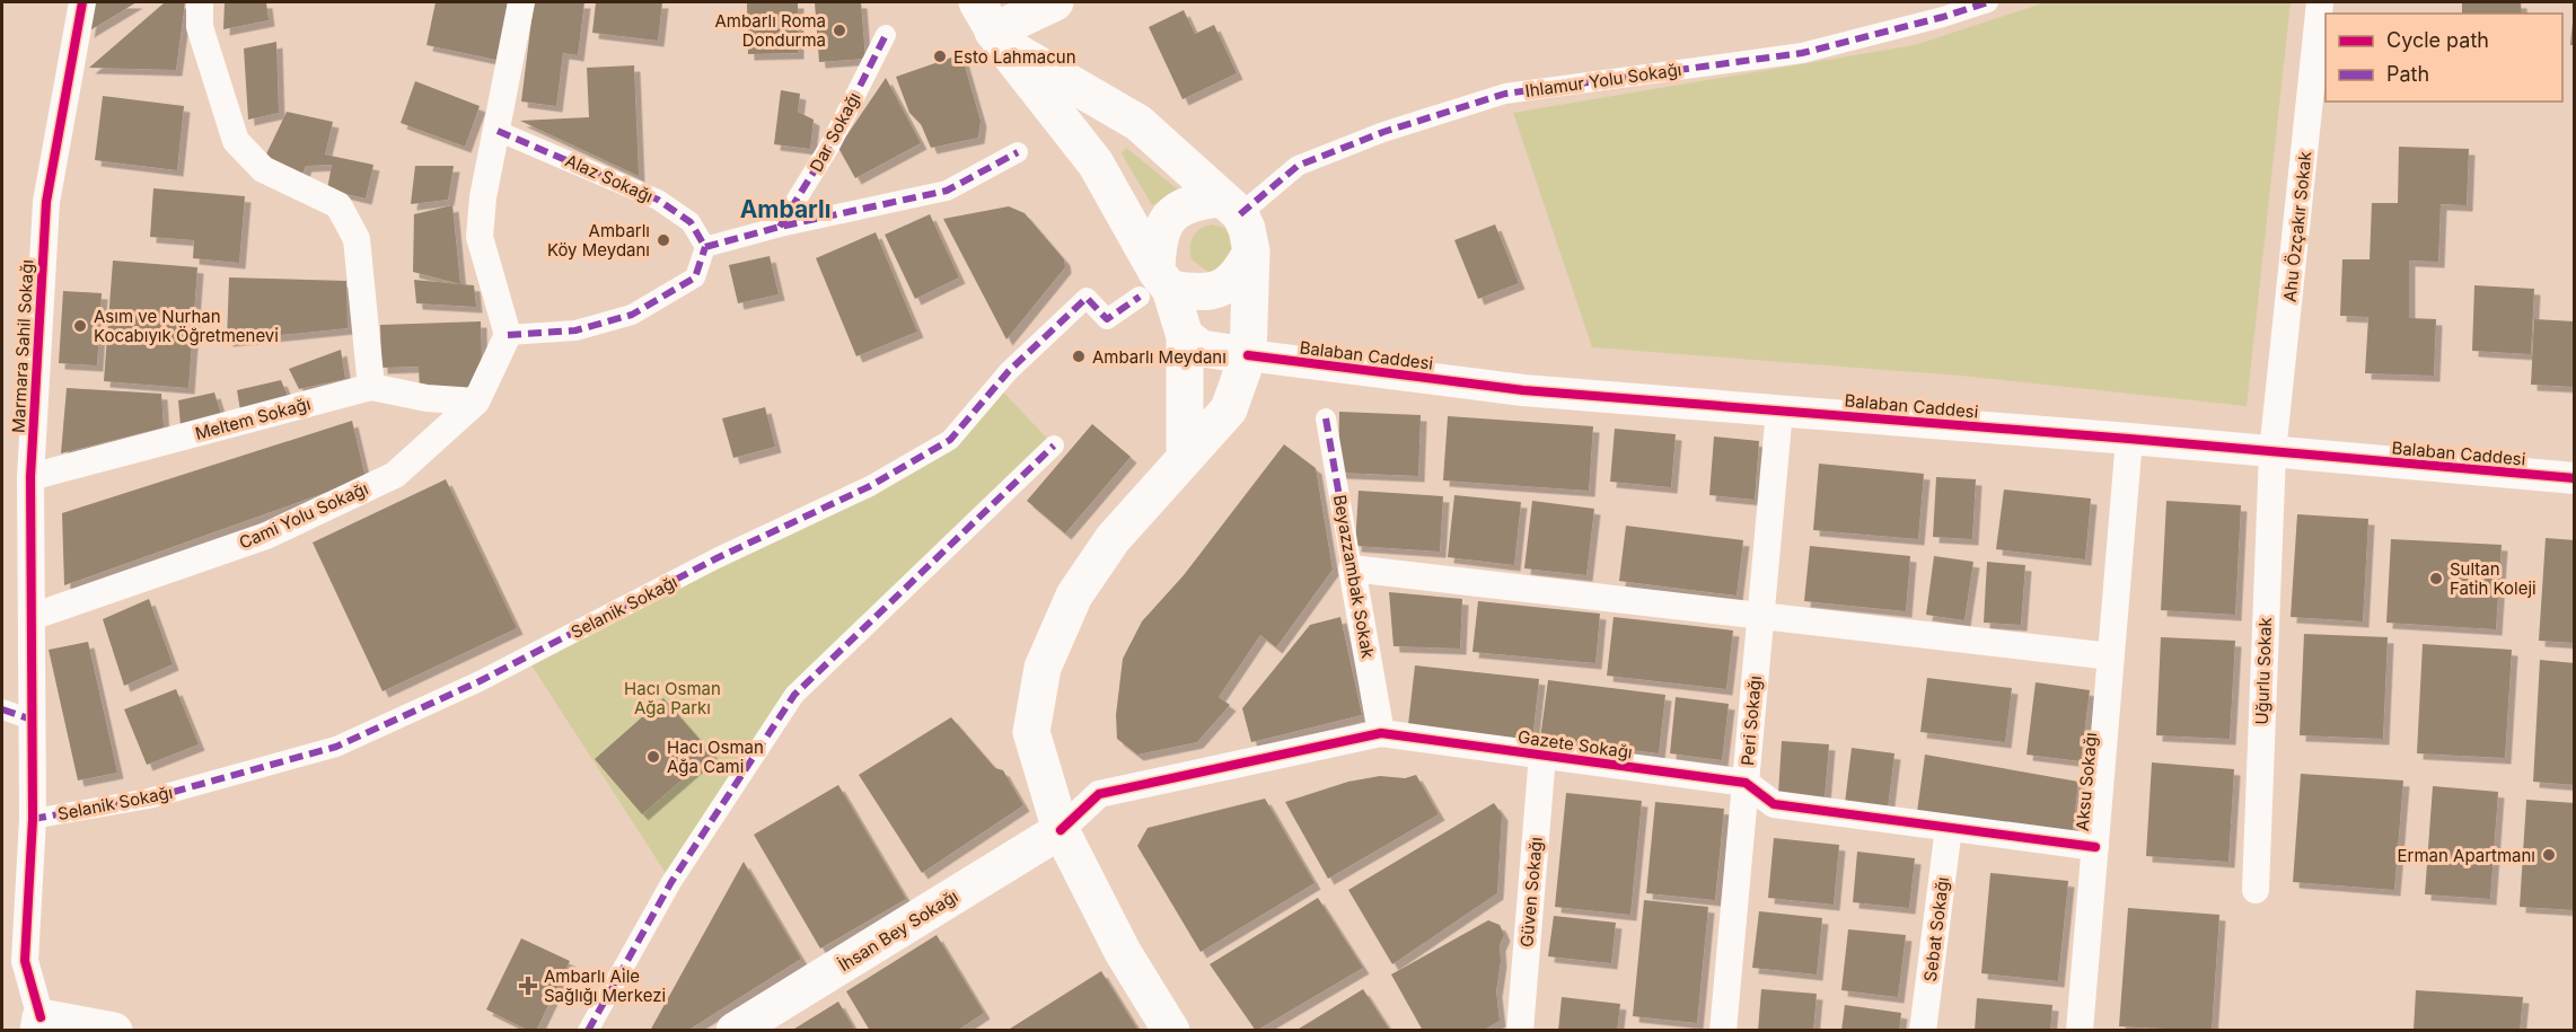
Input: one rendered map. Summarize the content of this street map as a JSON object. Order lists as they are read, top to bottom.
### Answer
{
  "streets": {
    "main road": ["İhsan Bey Sokağı"],
    "street": [
      "Ihlamur Yolu Sokağı",
      "Dar Sokağı",
      "Alaz Sokağı",
      "Ahu Özçakır Sokak",
      "Marmara Sahil Sokağı",
      "Balaban Caddesi",
      "Meltem Sokağı",
      "Cami Yolu Sokağı",
      "Beyazzambak Sokak",
      "Selanik Sokağı",
      "Uğurlu Sokak",
      "Peri Sokağı",
      "Gazete Sokağı",
      "Aksu Sokağı",
      "Güven Sokağı",
      "Sebat Sokağı"
    ]
  },
  "crossings": [
    ["Ihlamur Yolu Sokağı", "Selanik Sokağı"],
    ["Ahu Özçakır Sokak", "Balaban Caddesi"],
    ["Ahu Özçakır Sokak", "Uğurlu Sokak"],
    ["Marmara Sahil Sokağı", "Meltem Sokağı"],
    ["Marmara Sahil Sokağı", "Cami Yolu Sokağı"],
    ["Marmara Sahil Sokağı", "Selanik Sokağı"],
    ["Balaban Caddesi", "Uğurlu Sokak"],
    ["Balaban Caddesi", "Peri Sokağı"],
    ["Balaban Caddesi", "Aksu Sokağı"],
    ["Meltem Sokağı", "Cami Yolu Sokağı"],
    ["Beyazzambak Sokak", "Gazete Sokağı"],
    ["Peri Sokağı", "Gazete Sokağı"],
    ["Gazete Sokağı", "Aksu Sokağı"],
    ["Gazete Sokağı", "Güven Sokağı"],
    ["Gazete Sokağı", "Sebat Sokağı"],
    ["Gazete Sokağı", "İhsan Bey Sokağı"]
  ],
  "districts": ["Ambarlı"],
  "parks": ["Hacı Osman Ağa Parkı"],
  "places": {
    "other": [
      "Ambarlı Roma Dondurma",
      "Esto Lahmacun",
      "Ambarlı Köy Meydanı",
      "Asım ve Nurhan Kocabıyık Öğretmenevi",
      "Ambarlı Meydanı",
      "Sultan Fatih Koleji",
      "Hacı Osman Ağa Cami",
      "Erman Apartmanı"
    ],
    "health": ["Ambarlı Aile Sağlığı Merkezi"]
  },
  "legend": ["Cycle path", "Path"]
}
